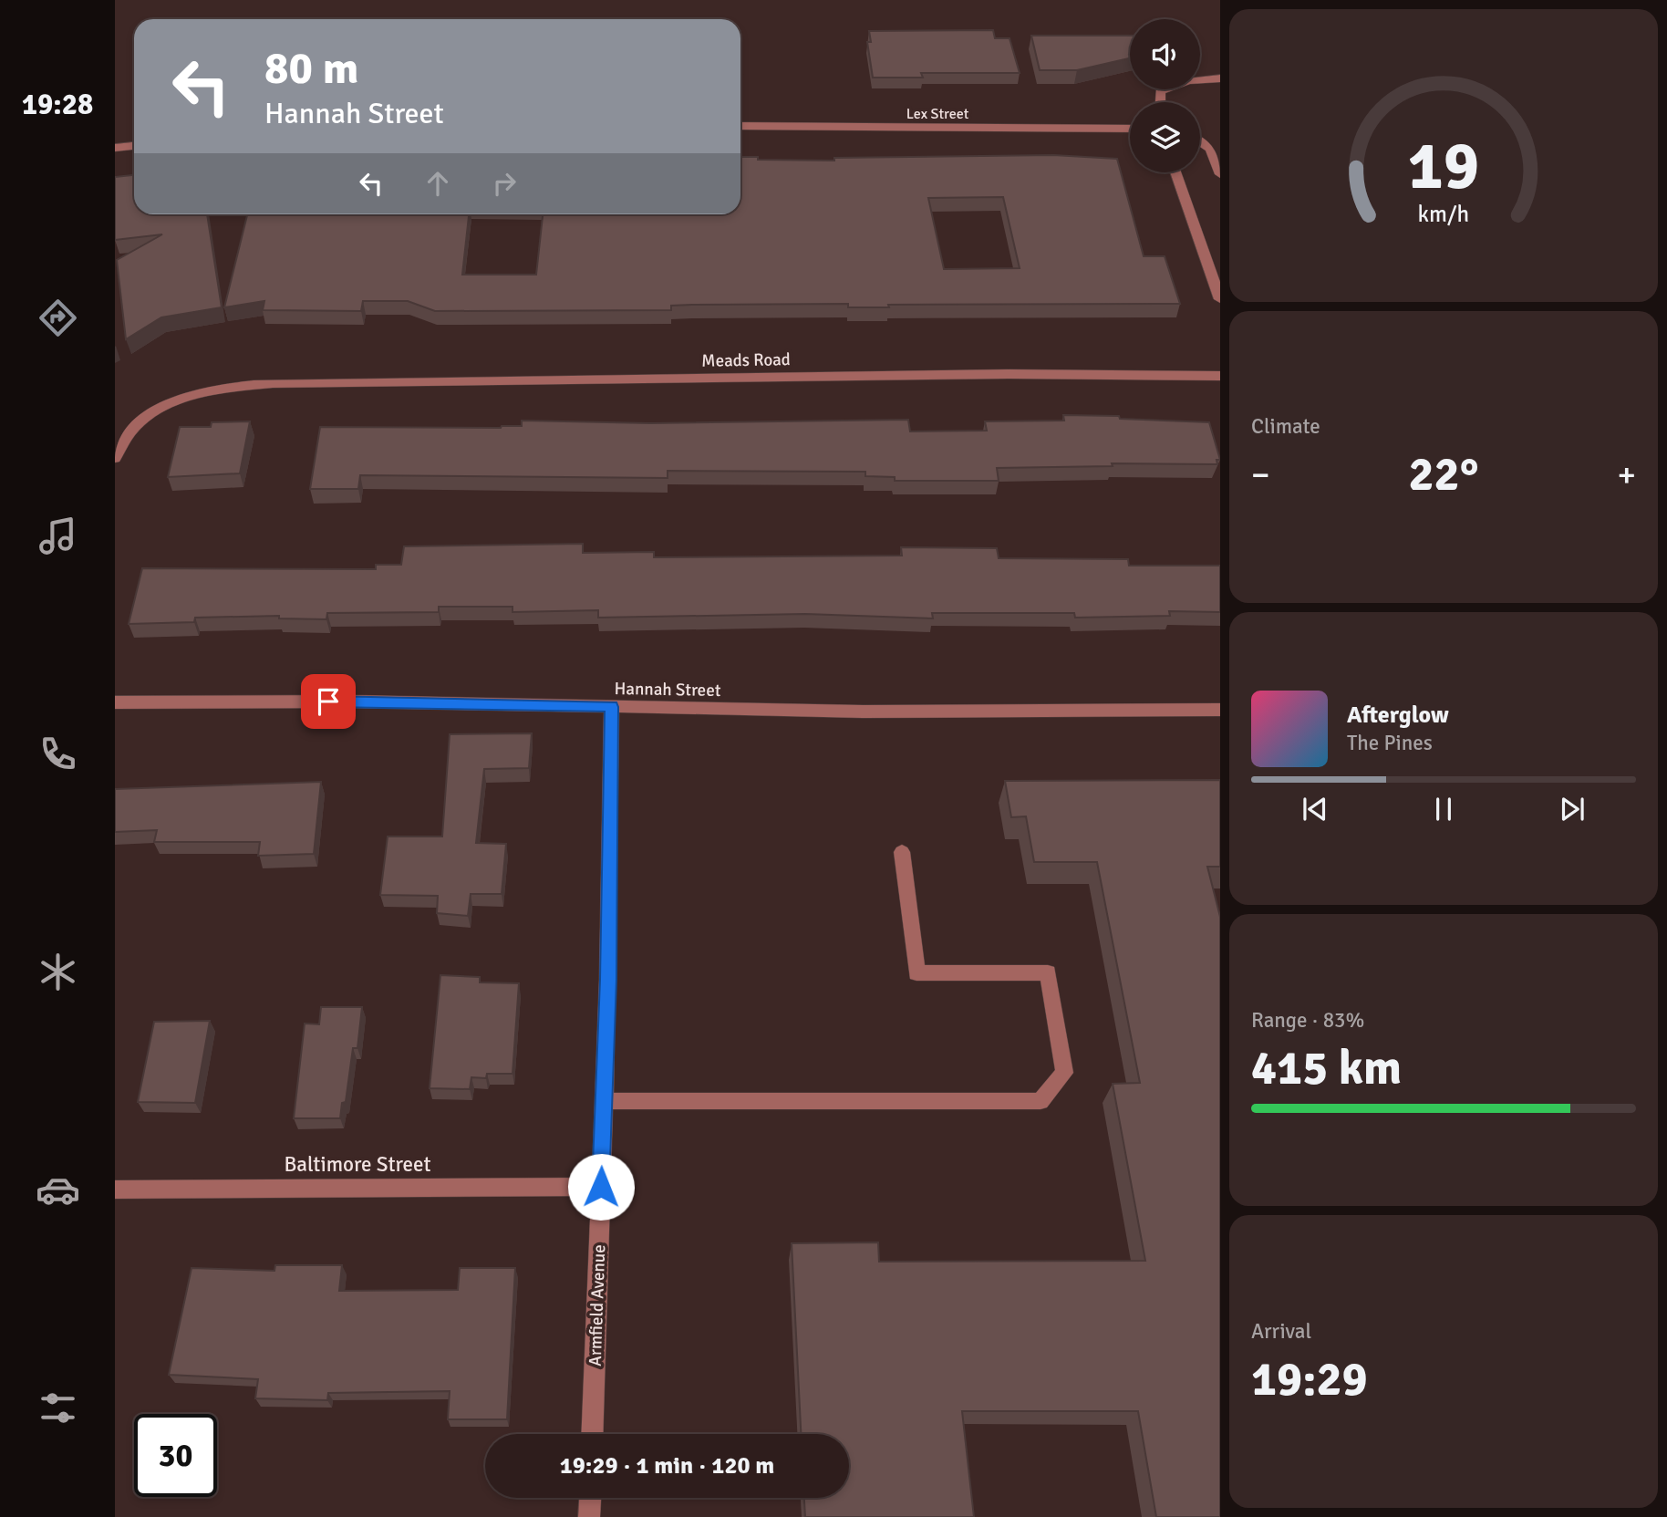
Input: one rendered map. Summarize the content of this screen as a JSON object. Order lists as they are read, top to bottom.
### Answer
{
  "streets": {
    "street": [
      "Lex Street",
      "Meads Road",
      "Hannah Street",
      "Baltimore Street",
      "Armfield Avenue"
    ]
  },
  "crossings": [
    ["Hannah Street", "Armfield Avenue"],
    ["Baltimore Street", "Armfield Avenue"]
  ],
  "page": {
    "tabs": "19:28",
    "turn": ["80 m", "Hannah Street"],
    "tile": [
      "Climate",
      ["Range · 83%", "415 km"],
      ["Arrival", "19:29"]
    ],
    "heat": ["−", "22°", "+"],
    "song": ["Afterglow", "The Pines"],
    "limit": "30",
    "trip": "19:29 · 1 min · 120 m",
    "gauge": ["19", "km/h"]
  }
}
